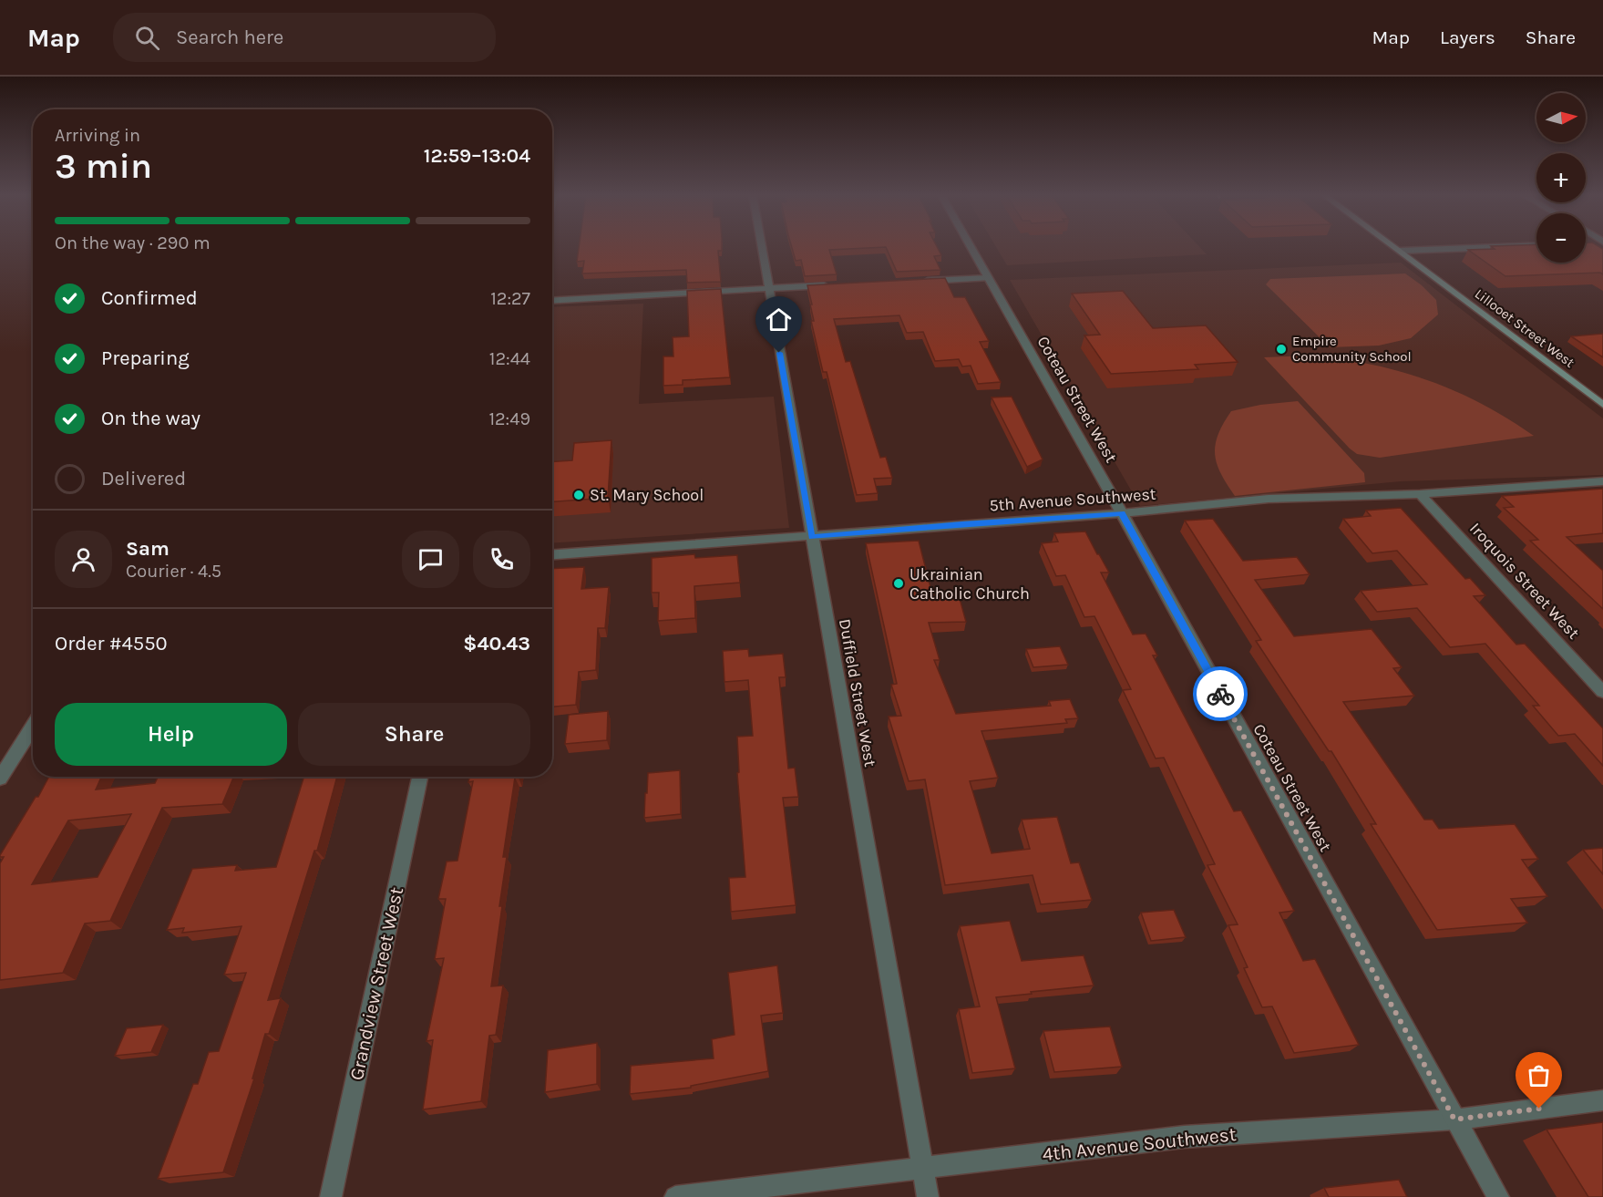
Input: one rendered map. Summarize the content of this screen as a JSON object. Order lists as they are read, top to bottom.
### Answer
{
  "streets": {
    "main road": ["Lillooet Street West"],
    "street": [
      "Coteau Street West",
      "5th Avenue Southwest",
      "Iroquois Street West",
      "Duffield Street West",
      "Grandview Street West",
      "4th Avenue Southwest"
    ]
  },
  "crossings": [
    ["Coteau Street West", "5th Avenue Southwest"],
    ["Coteau Street West", "4th Avenue Southwest"],
    ["5th Avenue Southwest", "Iroquois Street West"],
    ["5th Avenue Southwest", "Duffield Street West"],
    ["Duffield Street West", "4th Avenue Southwest"]
  ],
  "places": ["Empire Community School", "St. Mary School", "Ukrainian Catholic Church"],
  "north": "right",
  "page": {
    "header": "Map",
    "search": "Search here",
    "nav": ["Map", "Layers", "Share"],
    "map_buttons": ["+", "−"],
    "heading": ["3 min", "Arriving in", "12:59–13:04"],
    "panel": [
      "Sam",
      "Courier · 4.5",
      "Order #4550",
      "$40.43"
    ],
    "bar": "On the way · 290 m",
    "list": [
      ["Confirmed", "12:27"],
      ["Preparing", "12:44"],
      ["On the way", "12:49"],
      "Delivered"
    ],
    "buttons": ["Help", "Share"]
  }
}
